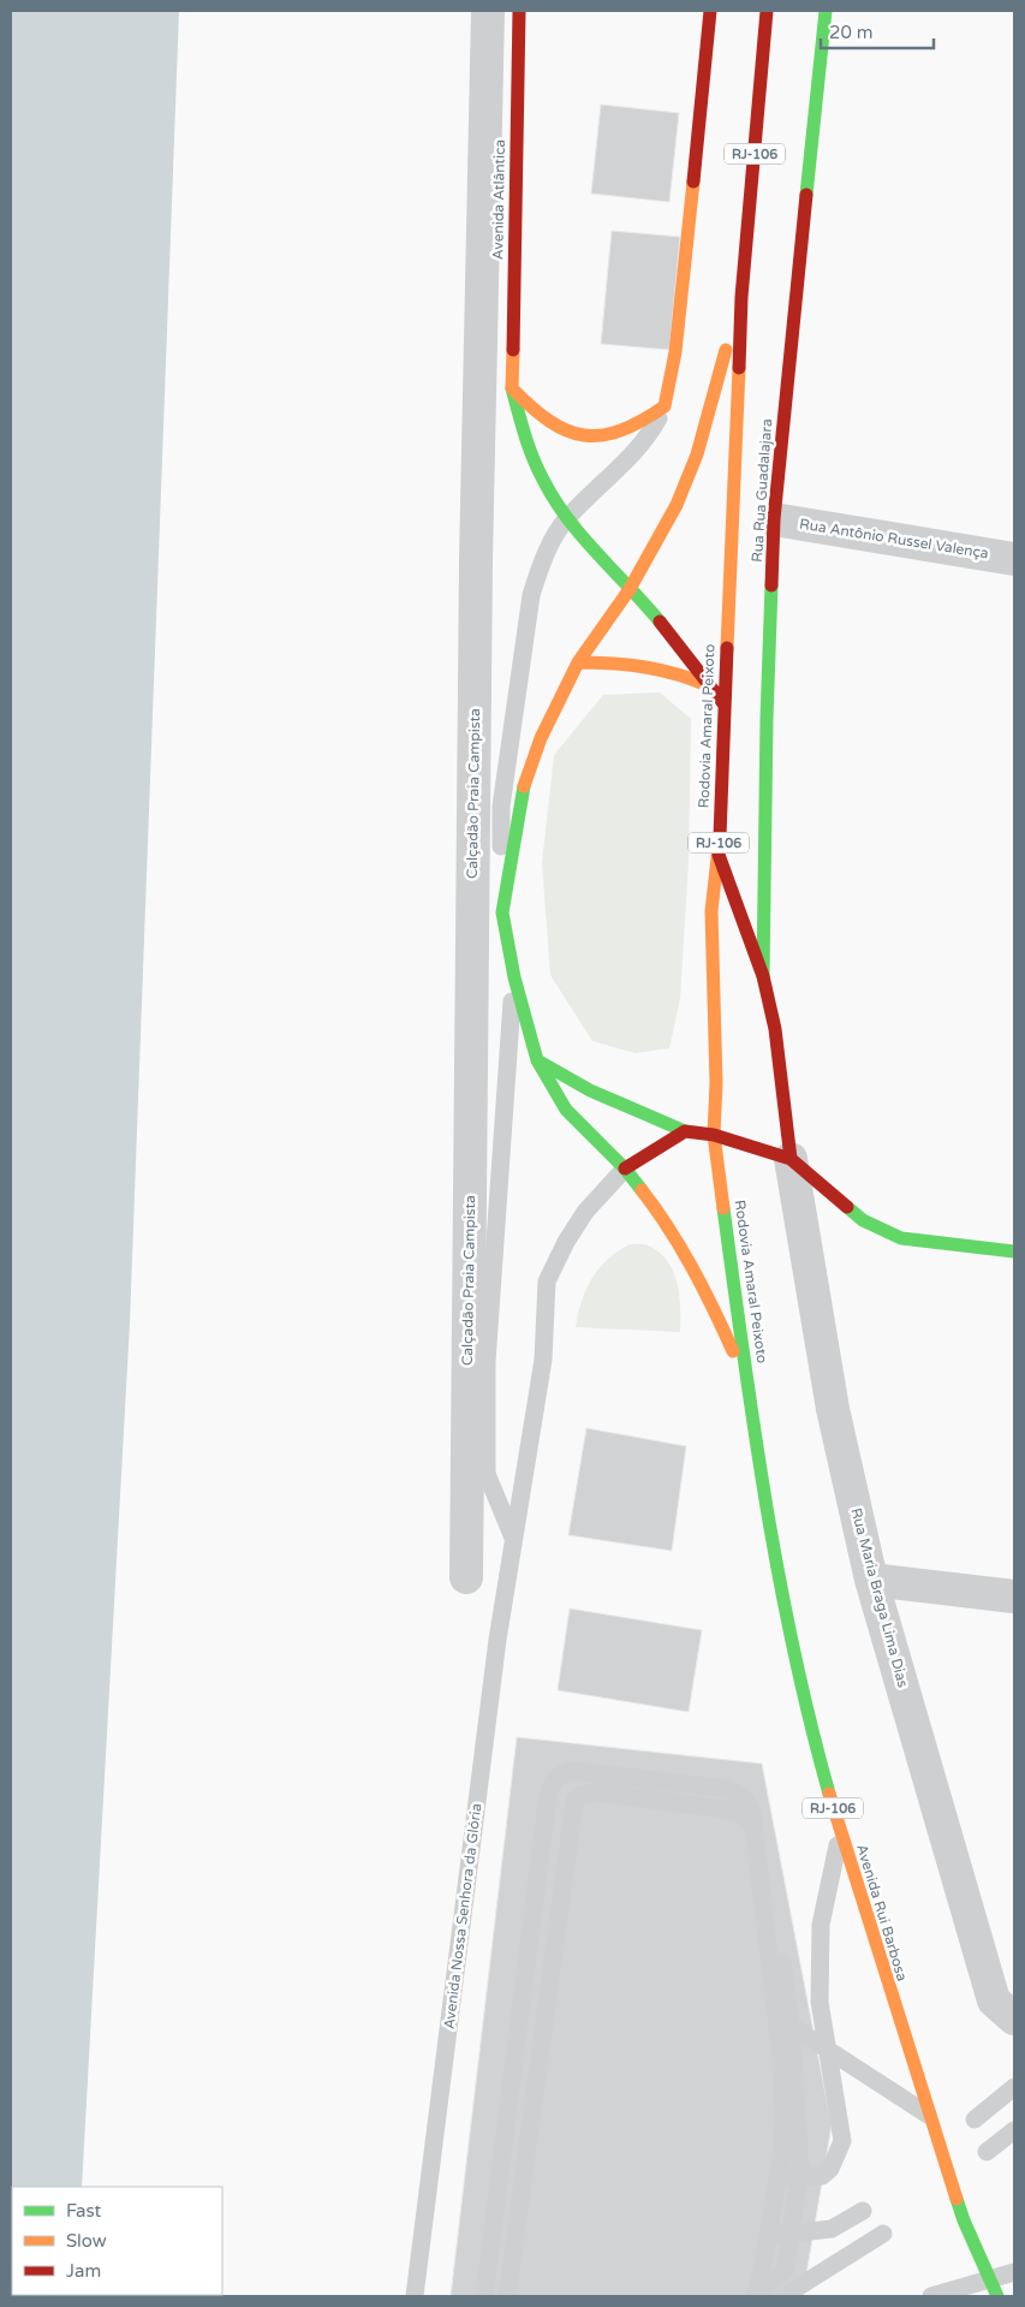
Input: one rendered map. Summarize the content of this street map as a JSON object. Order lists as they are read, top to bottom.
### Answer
{
  "streets": {
    "main road": [
      "RJ-106",
      "Avenida Atlântica",
      "Rua Rua Guadalajara",
      "Rodovia Amaral Peixoto",
      "Avenida Rui Barbosa"
    ],
    "street": ["Rua Antônio Russel Valença", "Calçadão Praia Campista", "Rua Maria Braga Lima Dias"],
    "lane": ["Avenida Nossa Senhora da Glória"]
  },
  "crossings": [
    ["Avenida Atlântica", "Rodovia Amaral Peixoto"],
    ["Rua Rua Guadalajara", "Rua Antônio Russel Valença"],
    ["Rodovia Amaral Peixoto", "Avenida Rui Barbosa"],
    ["Rodovia Amaral Peixoto", "Avenida Nossa Senhora da Glória"]
  ],
  "legend": ["Fast", "Slow", "Jam"],
  "scale_bar": "20 m"
}
